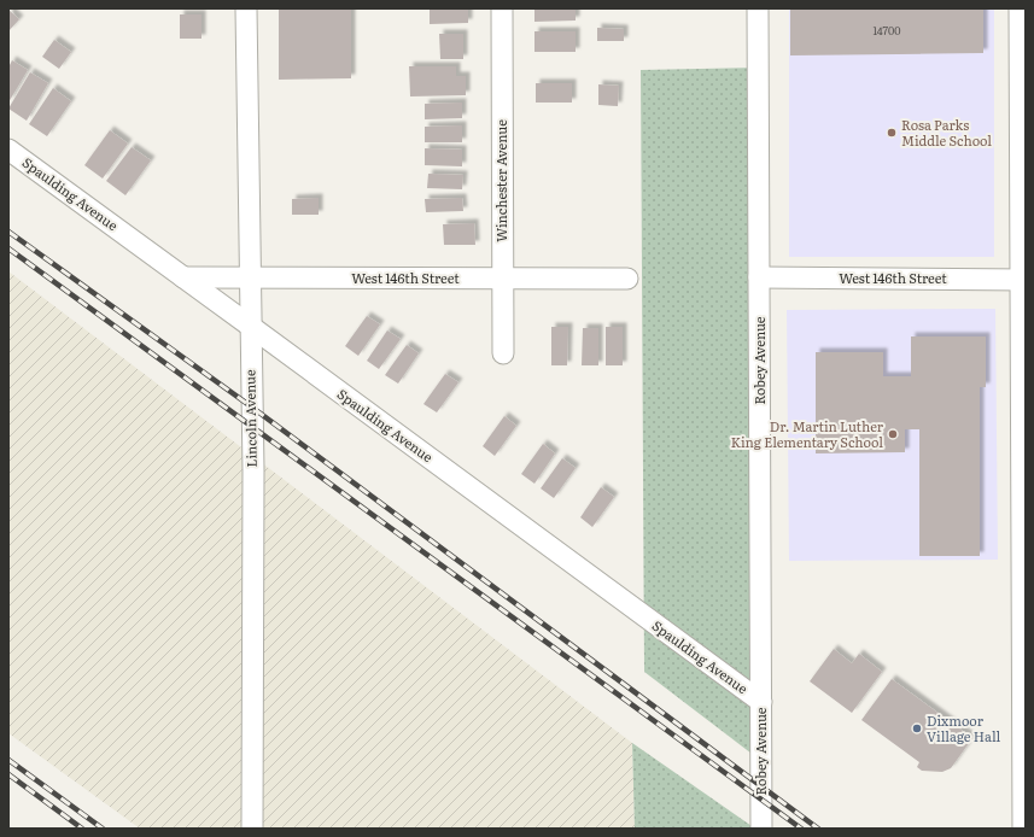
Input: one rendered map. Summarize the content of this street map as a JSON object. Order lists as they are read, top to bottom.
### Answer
{
  "streets": {
    "street": [
      "Winchester Avenue",
      "Spaulding Avenue",
      "West 146th Street",
      "Robey Avenue",
      "Lincoln Avenue"
    ]
  },
  "crossings": [
    ["Winchester Avenue", "West 146th Street"],
    ["Spaulding Avenue", "West 146th Street"],
    ["Spaulding Avenue", "Robey Avenue"],
    ["Spaulding Avenue", "Lincoln Avenue"],
    ["West 146th Street", "Robey Avenue"],
    ["West 146th Street", "Lincoln Avenue"]
  ],
  "places": ["Rosa Parks Middle School", "Dr. Martin Luther King Elementary School", "Dixmoor Village Hall"],
  "house_numbers": ["14700"]
}
